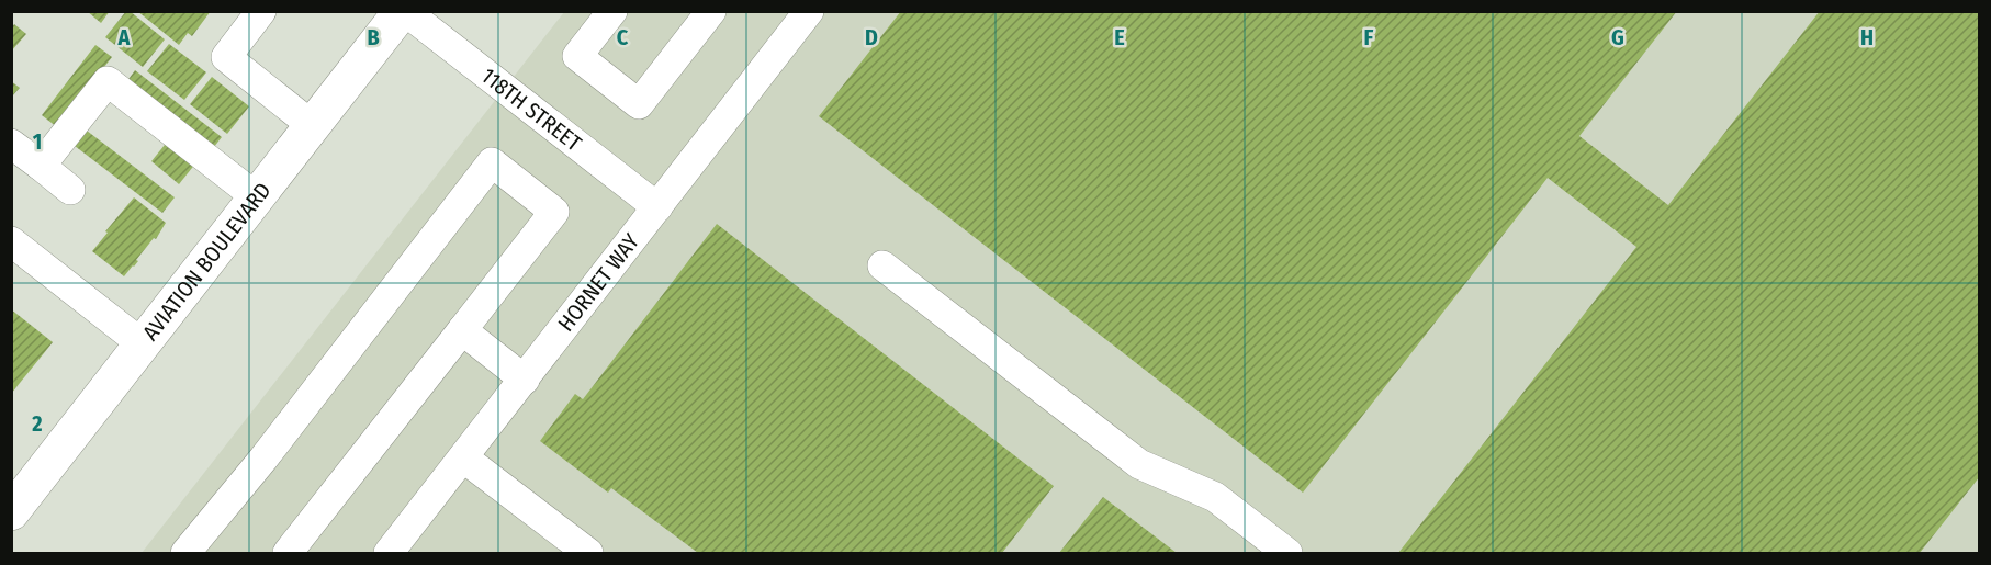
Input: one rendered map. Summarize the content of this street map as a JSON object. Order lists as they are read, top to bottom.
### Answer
{
  "streets": {
    "main road": ["AVIATION BOULEVARD"],
    "street": ["118TH STREET", "HORNET WAY"]
  },
  "crossings": [
    ["118TH STREET", "AVIATION BOULEVARD"],
    ["118TH STREET", "HORNET WAY"]
  ],
  "grid": {
    "columns": [
      "A",
      "B",
      "C",
      "D",
      "E",
      "F",
      "G",
      "H"
    ],
    "rows": ["1", "2"]
  }
}
